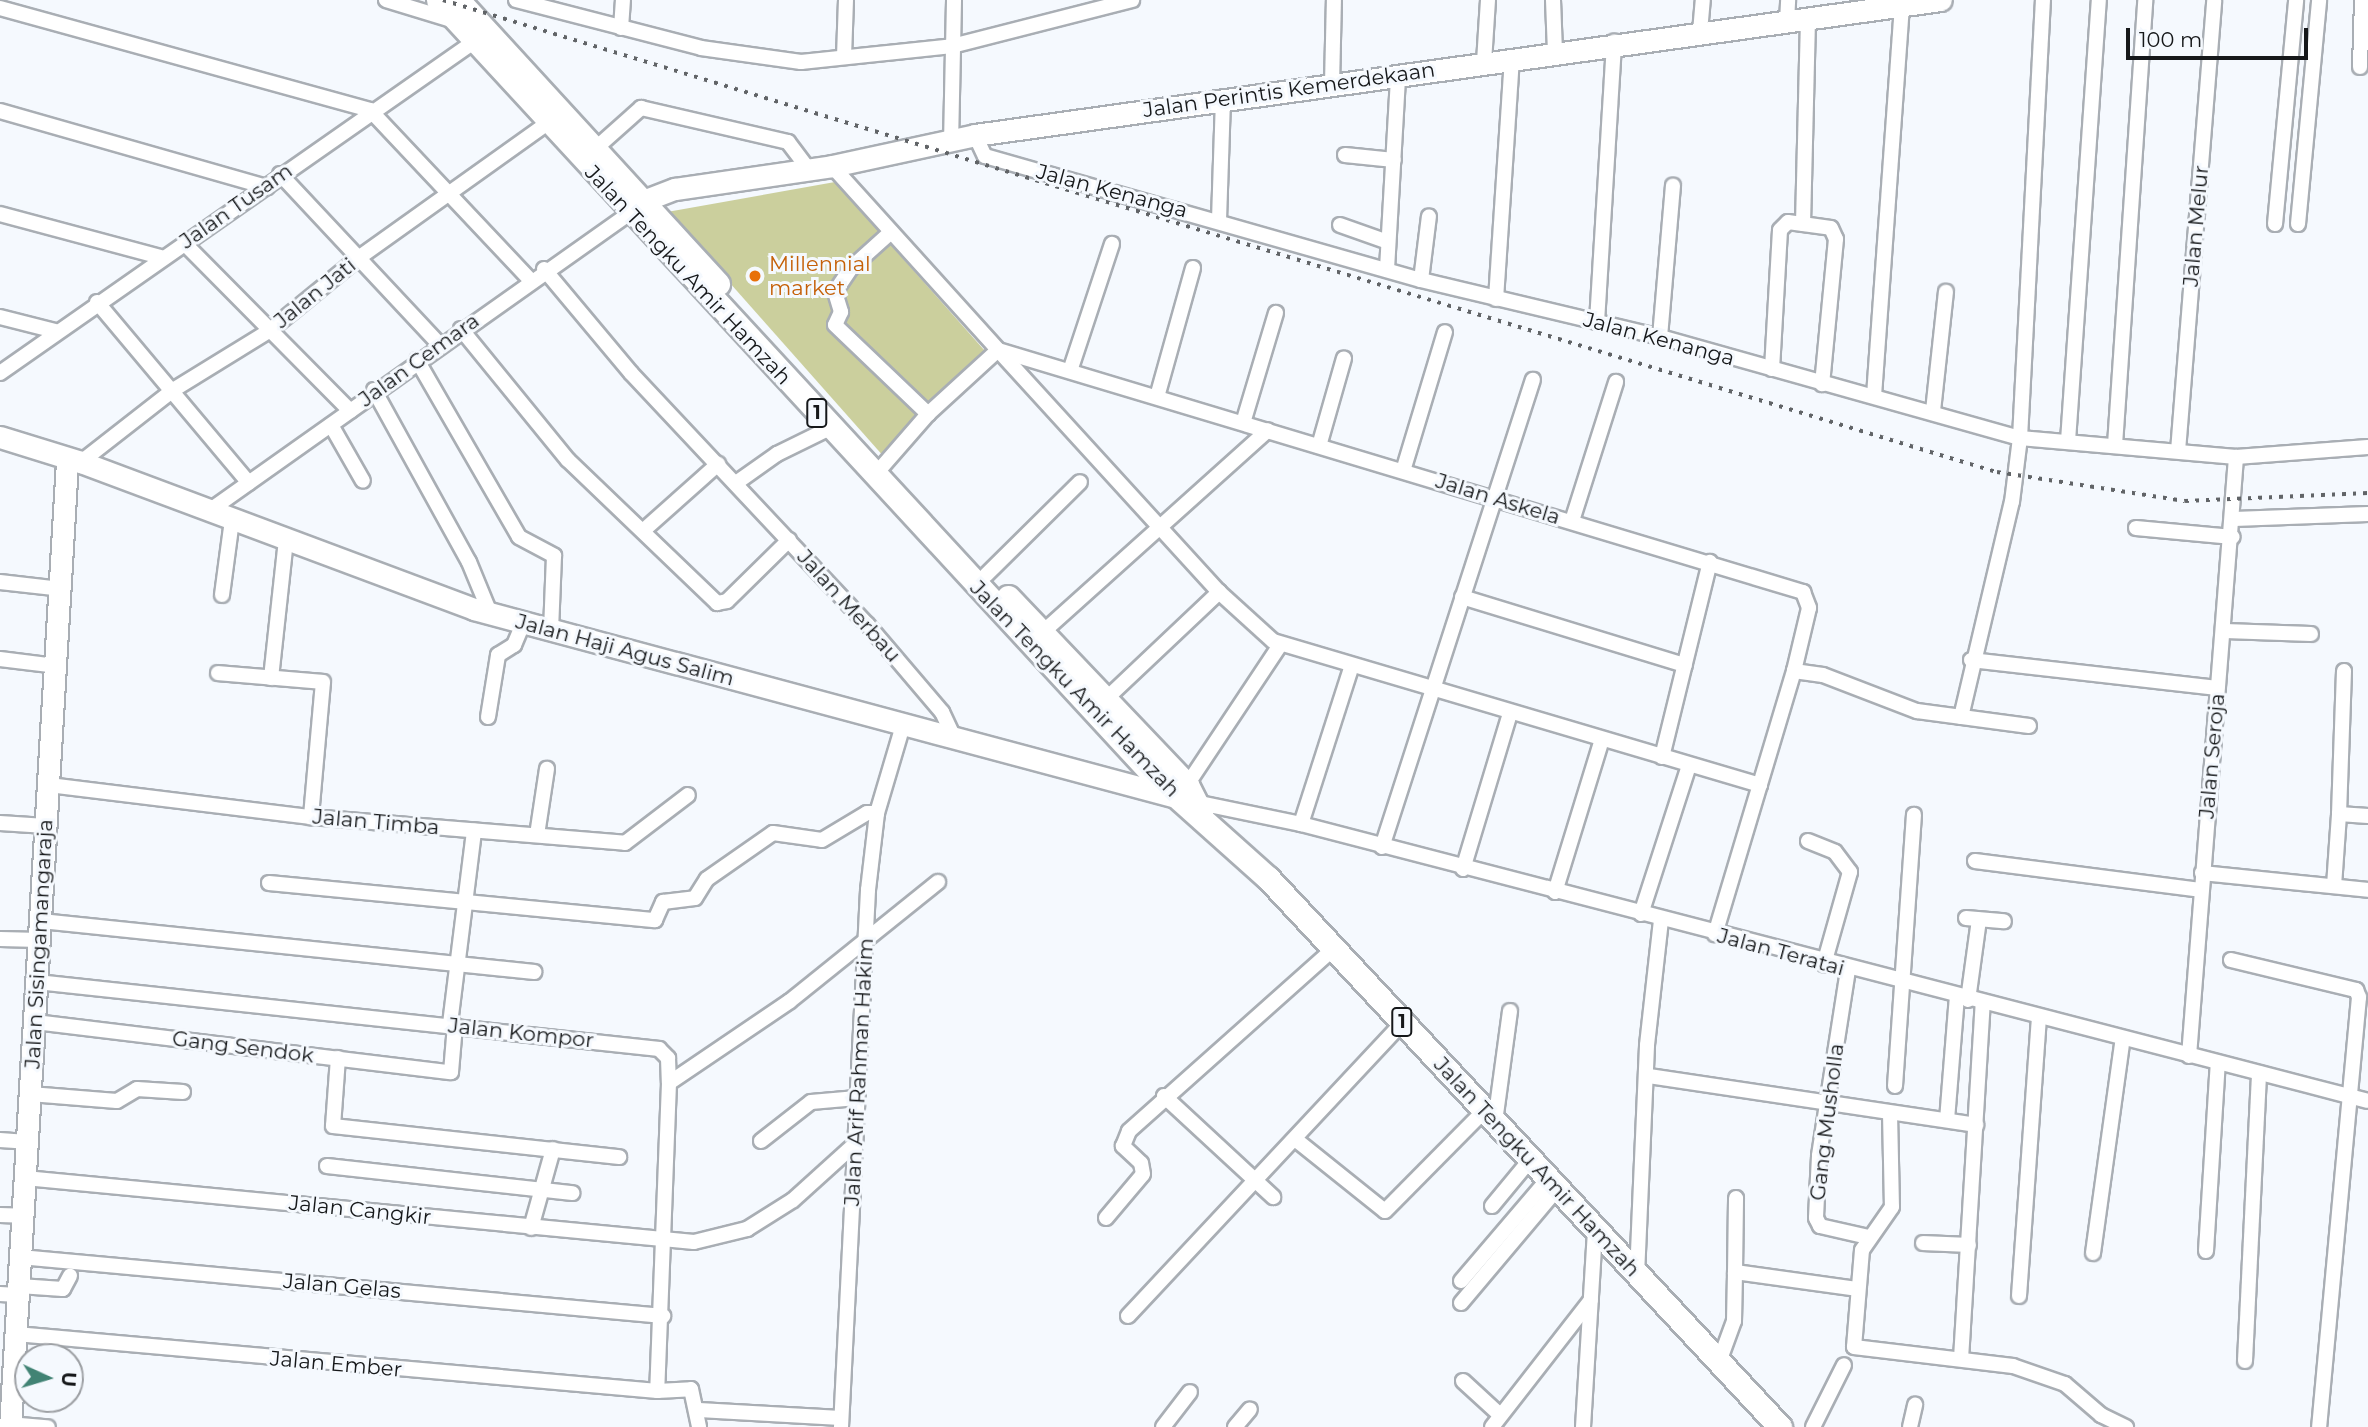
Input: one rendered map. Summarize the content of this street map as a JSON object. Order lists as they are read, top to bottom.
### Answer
{
  "streets": {
    "main road": ["Jalan Tengku Amir Hamzah", "1"],
    "street": [
      "Jalan Perintis Kemerdekaan",
      "Jalan Kenanga",
      "Jalan Tusam",
      "Jalan Melur",
      "Jalan Jati",
      "Jalan Cemara",
      "Jalan Askela",
      "Jalan Merbau",
      "Jalan Haji Agus Salim",
      "Jalan Seroja",
      "Jalan Timba",
      "Jalan Sisingamangaraja",
      "Jalan Teratai",
      "Jalan Kompor",
      "Gang Sendok",
      "Jalan Arif Rahman Hakim",
      "Gang Musholla",
      "Jalan Cangkir",
      "Jalan Gelas",
      "Jalan Ember"
    ]
  },
  "crossings": [
    ["Jalan Perintis Kemerdekaan", "Jalan Kenanga"],
    ["Jalan Perintis Kemerdekaan", "Jalan Tengku Amir Hamzah"],
    ["Jalan Perintis Kemerdekaan", "Jalan Cemara"],
    ["Jalan Kenanga", "Jalan Melur"],
    ["Jalan Kenanga", "Jalan Seroja"],
    ["Jalan Tusam", "Jalan Tengku Amir Hamzah"],
    ["Jalan Tengku Amir Hamzah", "Jalan Jati"],
    ["Jalan Tengku Amir Hamzah", "Jalan Cemara"],
    ["Jalan Tengku Amir Hamzah", "Jalan Haji Agus Salim"],
    ["Jalan Tengku Amir Hamzah", "Jalan Teratai"],
    ["Jalan Jati", "Jalan Haji Agus Salim"],
    ["Jalan Jati", "Jalan Sisingamangaraja"],
    ["Jalan Cemara", "Jalan Merbau"],
    ["Jalan Cemara", "Jalan Haji Agus Salim"],
    ["Jalan Askela", "Jalan Teratai"],
    ["Jalan Merbau", "Jalan Haji Agus Salim"],
    ["Jalan Haji Agus Salim", "Jalan Sisingamangaraja"],
    ["Jalan Haji Agus Salim", "Jalan Teratai"],
    ["Jalan Haji Agus Salim", "Jalan Arif Rahman Hakim"],
    ["Jalan Seroja", "Jalan Teratai"],
    ["Jalan Timba", "Jalan Sisingamangaraja"],
    ["Jalan Sisingamangaraja", "Jalan Kompor"],
    ["Jalan Sisingamangaraja", "Gang Sendok"],
    ["Jalan Sisingamangaraja", "Jalan Cangkir"],
    ["Jalan Sisingamangaraja", "Jalan Gelas"],
    ["Jalan Sisingamangaraja", "Jalan Ember"],
    ["Jalan Teratai", "Gang Musholla"],
    ["Jalan Kompor", "Gang Sendok"],
    ["Jalan Kompor", "Jalan Cangkir"],
    ["Jalan Kompor", "Jalan Gelas"],
    ["Jalan Kompor", "Jalan Ember"],
    ["Jalan Arif Rahman Hakim", "Jalan Cangkir"]
  ],
  "places": ["Millennial market"],
  "scale_bar": "100 m",
  "north": "right"
}
